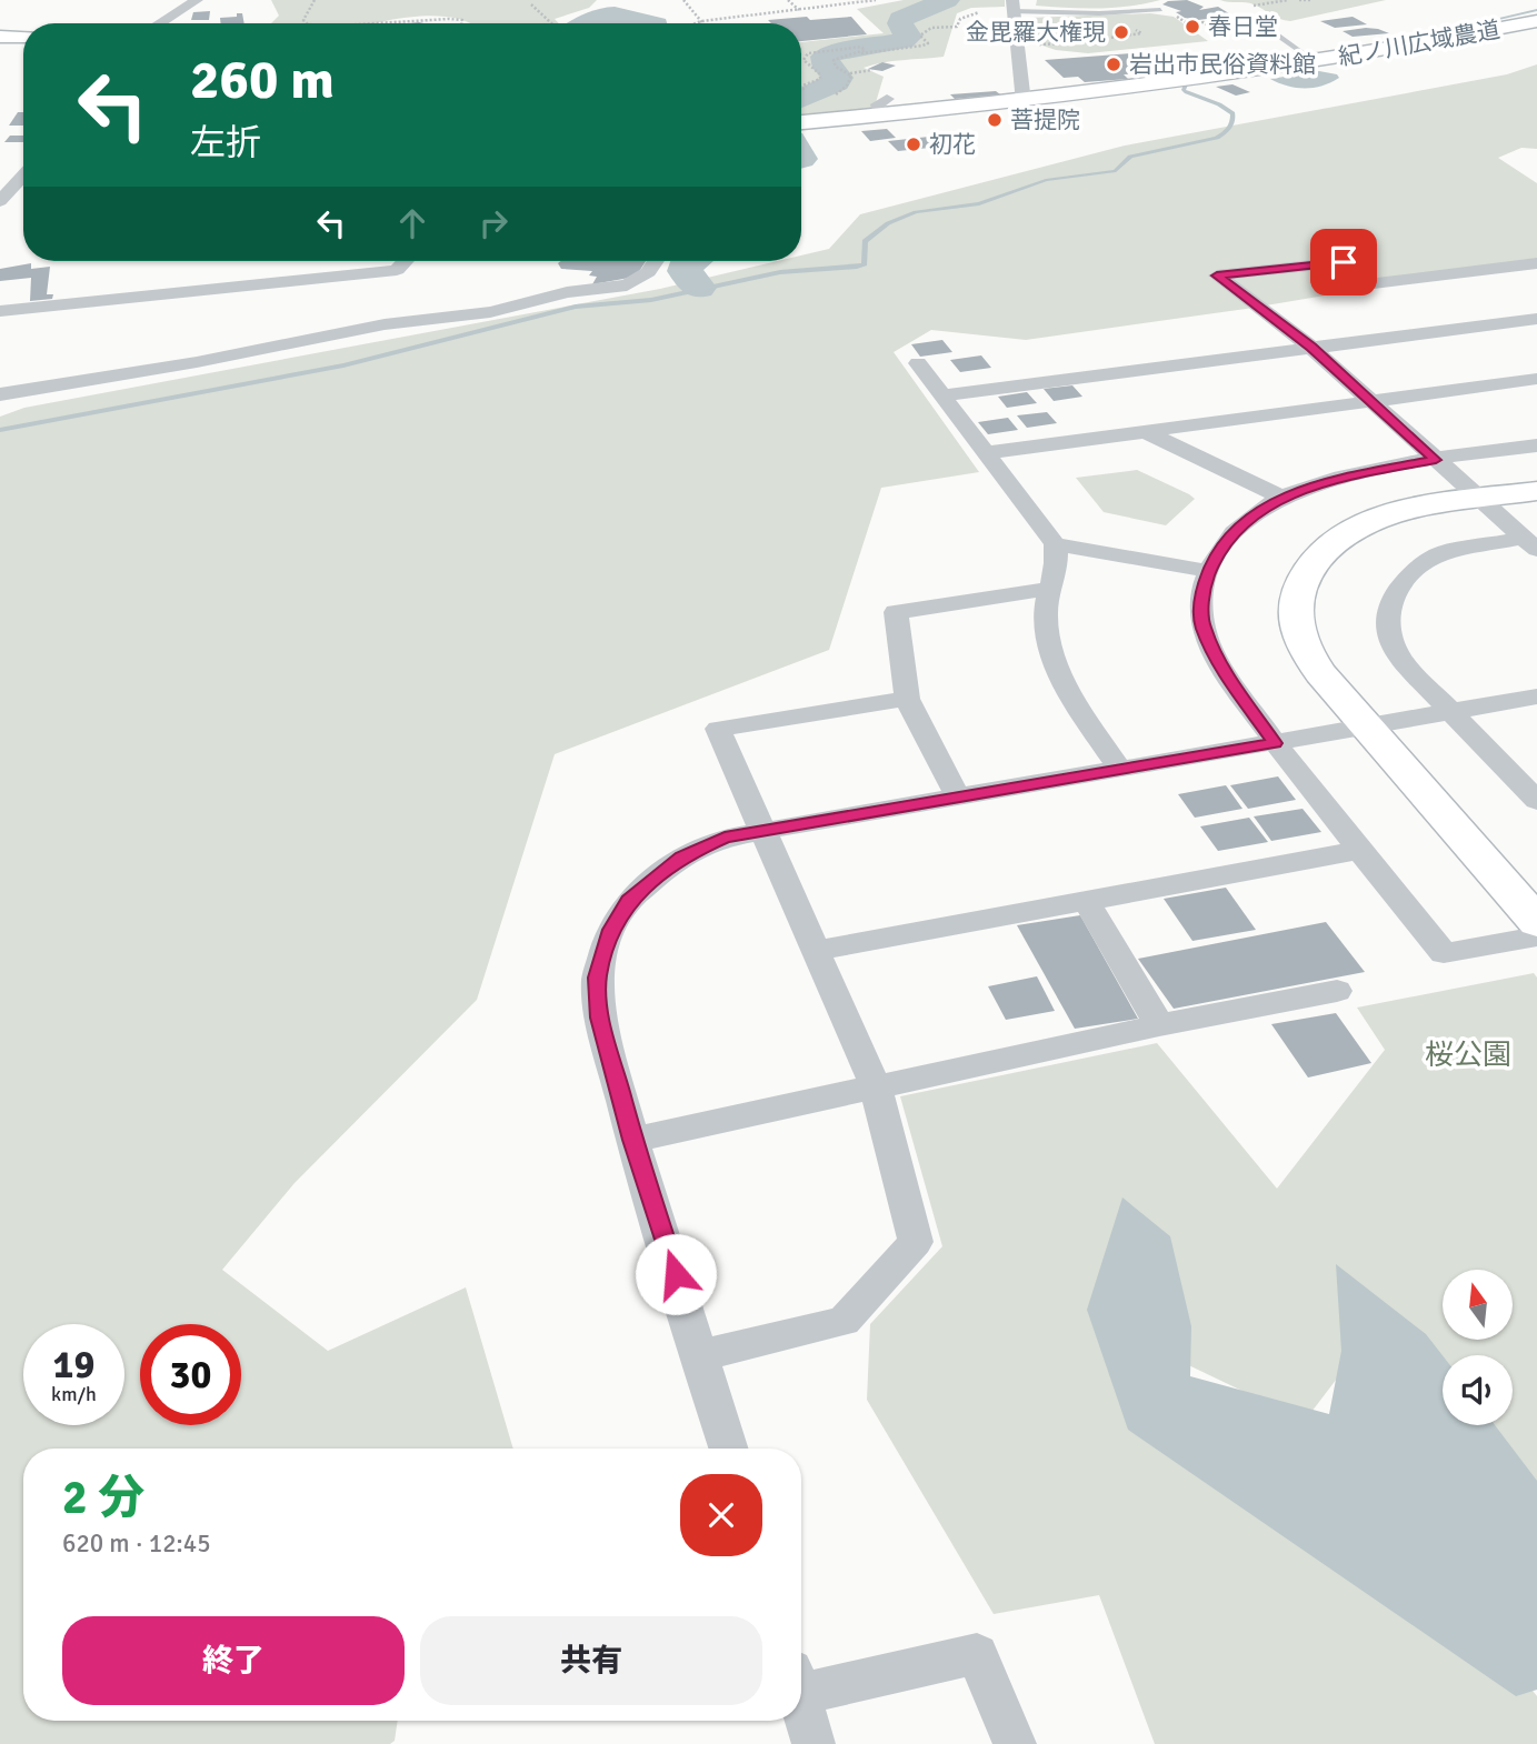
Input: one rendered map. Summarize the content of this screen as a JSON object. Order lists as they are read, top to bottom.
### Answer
{
  "streets": {
    "street": ["紀ノ川広域農道"]
  },
  "parks": ["桜公園"],
  "places": [
    "春日堂",
    "金毘羅大権現",
    "岩出市民俗資料館",
    "菩提院",
    "初花"
  ],
  "north": "top",
  "page": {
    "turn": ["260 m", "左折"],
    "speed": "19 km/h",
    "limit": "30",
    "heading": ["2 分", "620 m · 12:45"],
    "buttons": ["終了", "共有"]
  }
}
